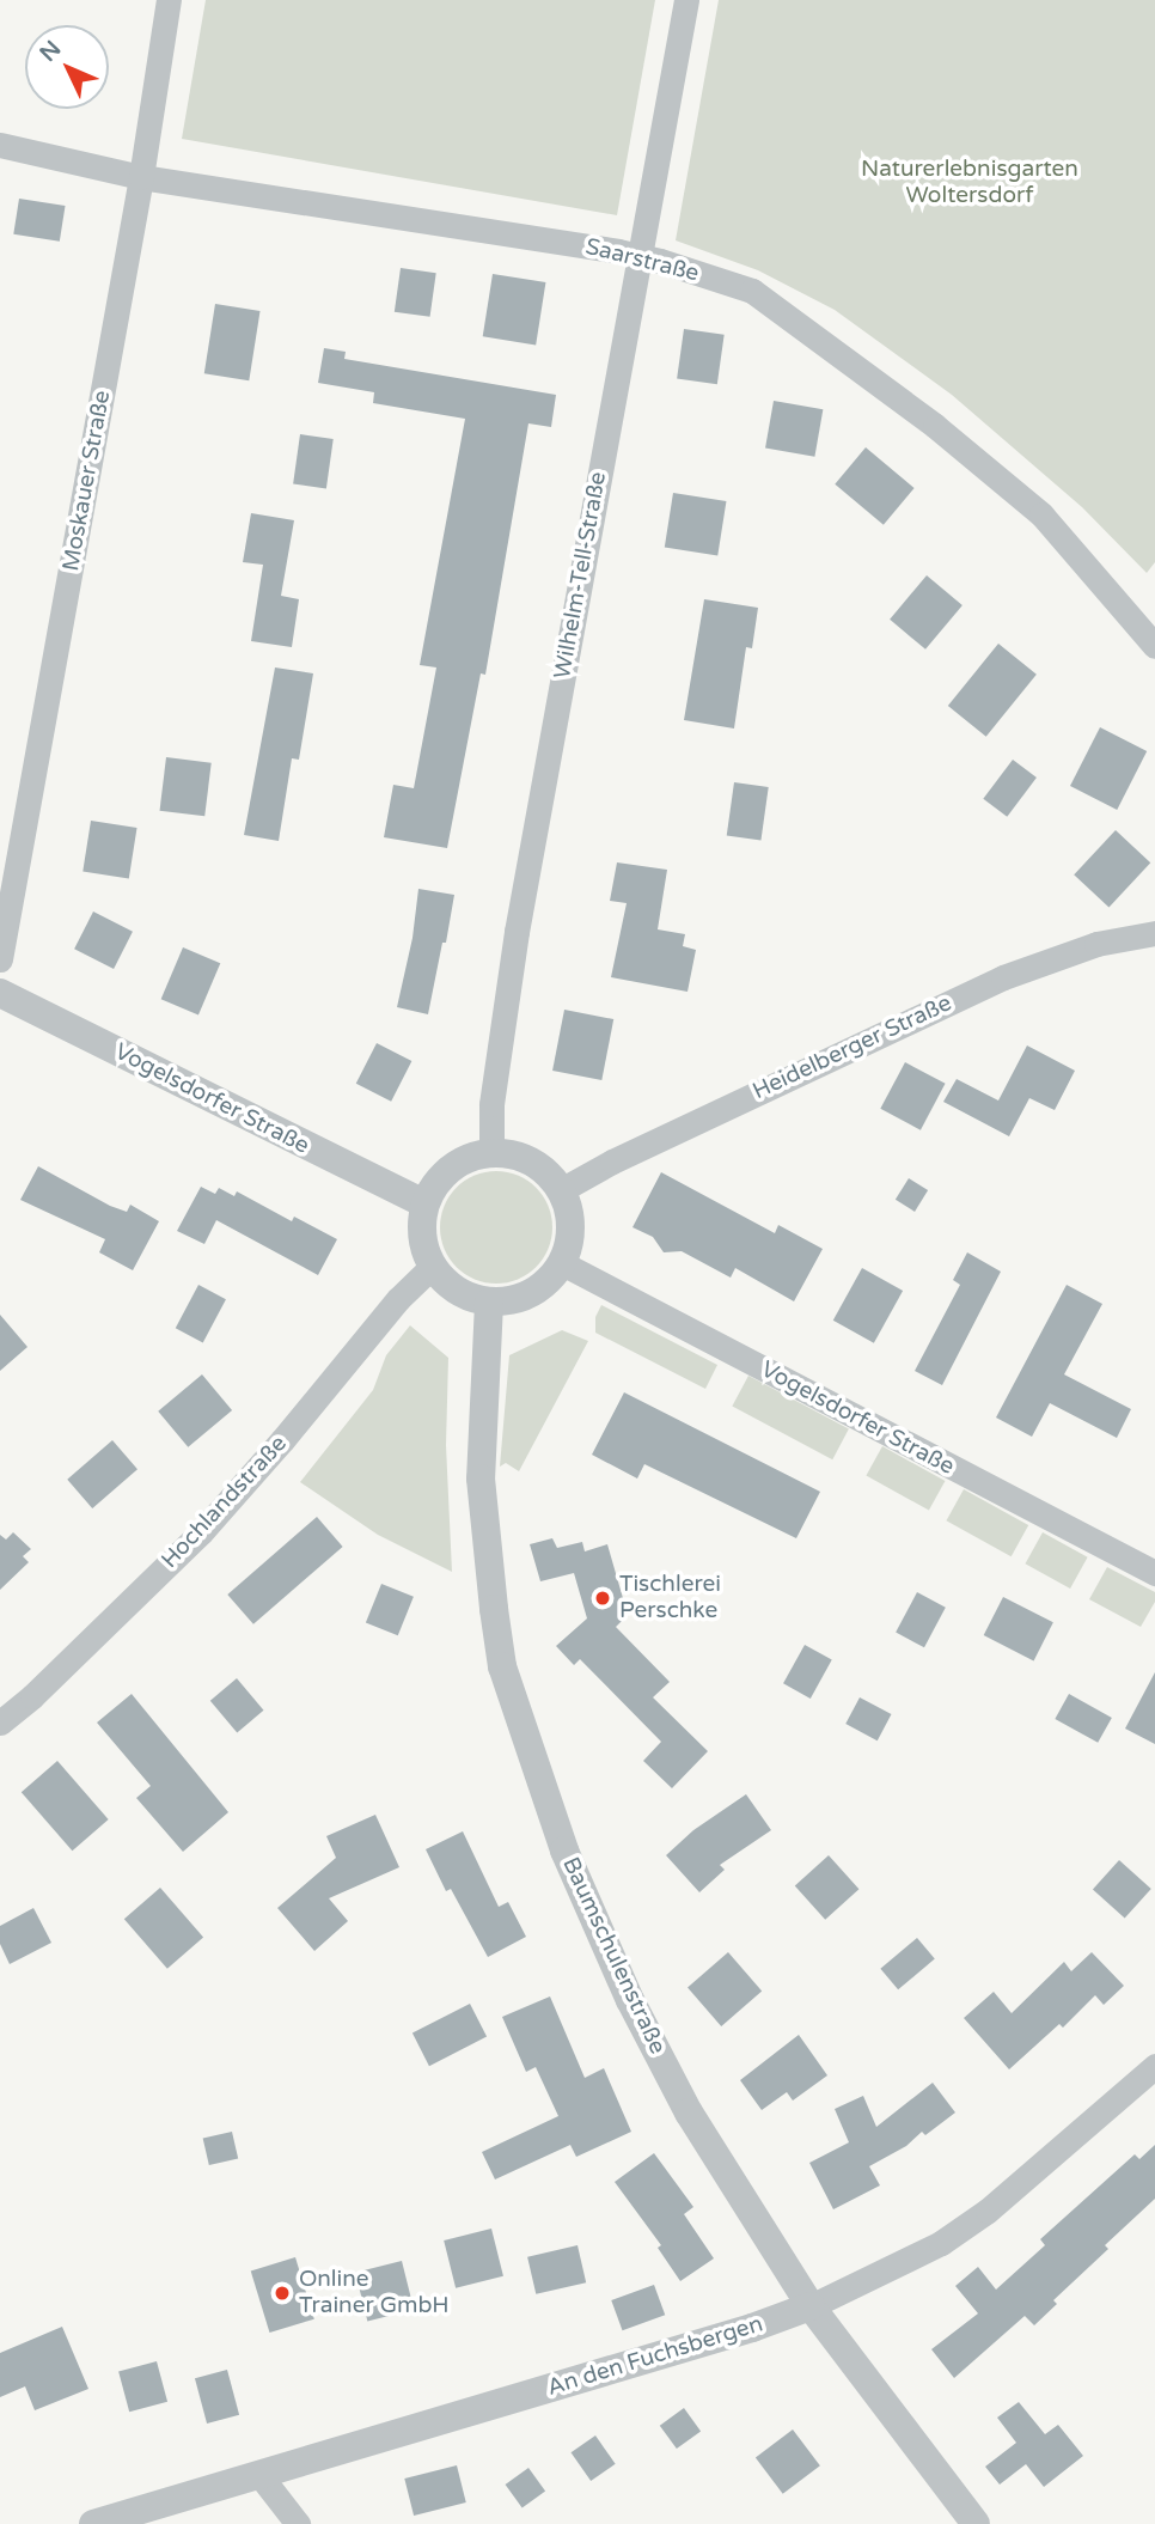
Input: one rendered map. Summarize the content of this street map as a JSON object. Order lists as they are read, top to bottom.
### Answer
{
  "streets": {
    "street": [
      "Saarstraße",
      "Moskauer Straße",
      "Wilhelm-Tell-Straße",
      "Heidelberger Straße",
      "Vogelsdorfer Straße",
      "Hochlandstraße",
      "Baumschulenstraße",
      "An den Fuchsbergen"
    ]
  },
  "crossings": [
    ["Saarstraße", "Moskauer Straße"],
    ["Saarstraße", "Wilhelm-Tell-Straße"],
    ["Wilhelm-Tell-Straße", "Heidelberger Straße"],
    ["Wilhelm-Tell-Straße", "Vogelsdorfer Straße"],
    ["Wilhelm-Tell-Straße", "Hochlandstraße"],
    ["Wilhelm-Tell-Straße", "Baumschulenstraße"],
    ["Heidelberger Straße", "Vogelsdorfer Straße"],
    ["Heidelberger Straße", "Hochlandstraße"],
    ["Heidelberger Straße", "Baumschulenstraße"],
    ["Vogelsdorfer Straße", "Hochlandstraße"],
    ["Vogelsdorfer Straße", "Baumschulenstraße"],
    ["Hochlandstraße", "Baumschulenstraße"],
    ["Baumschulenstraße", "An den Fuchsbergen"]
  ],
  "parks": ["Naturerlebnisgarten Woltersdorf"],
  "places": ["Tischlerei Perschke", "Online Trainer GmbH"],
  "north": "top left"
}
